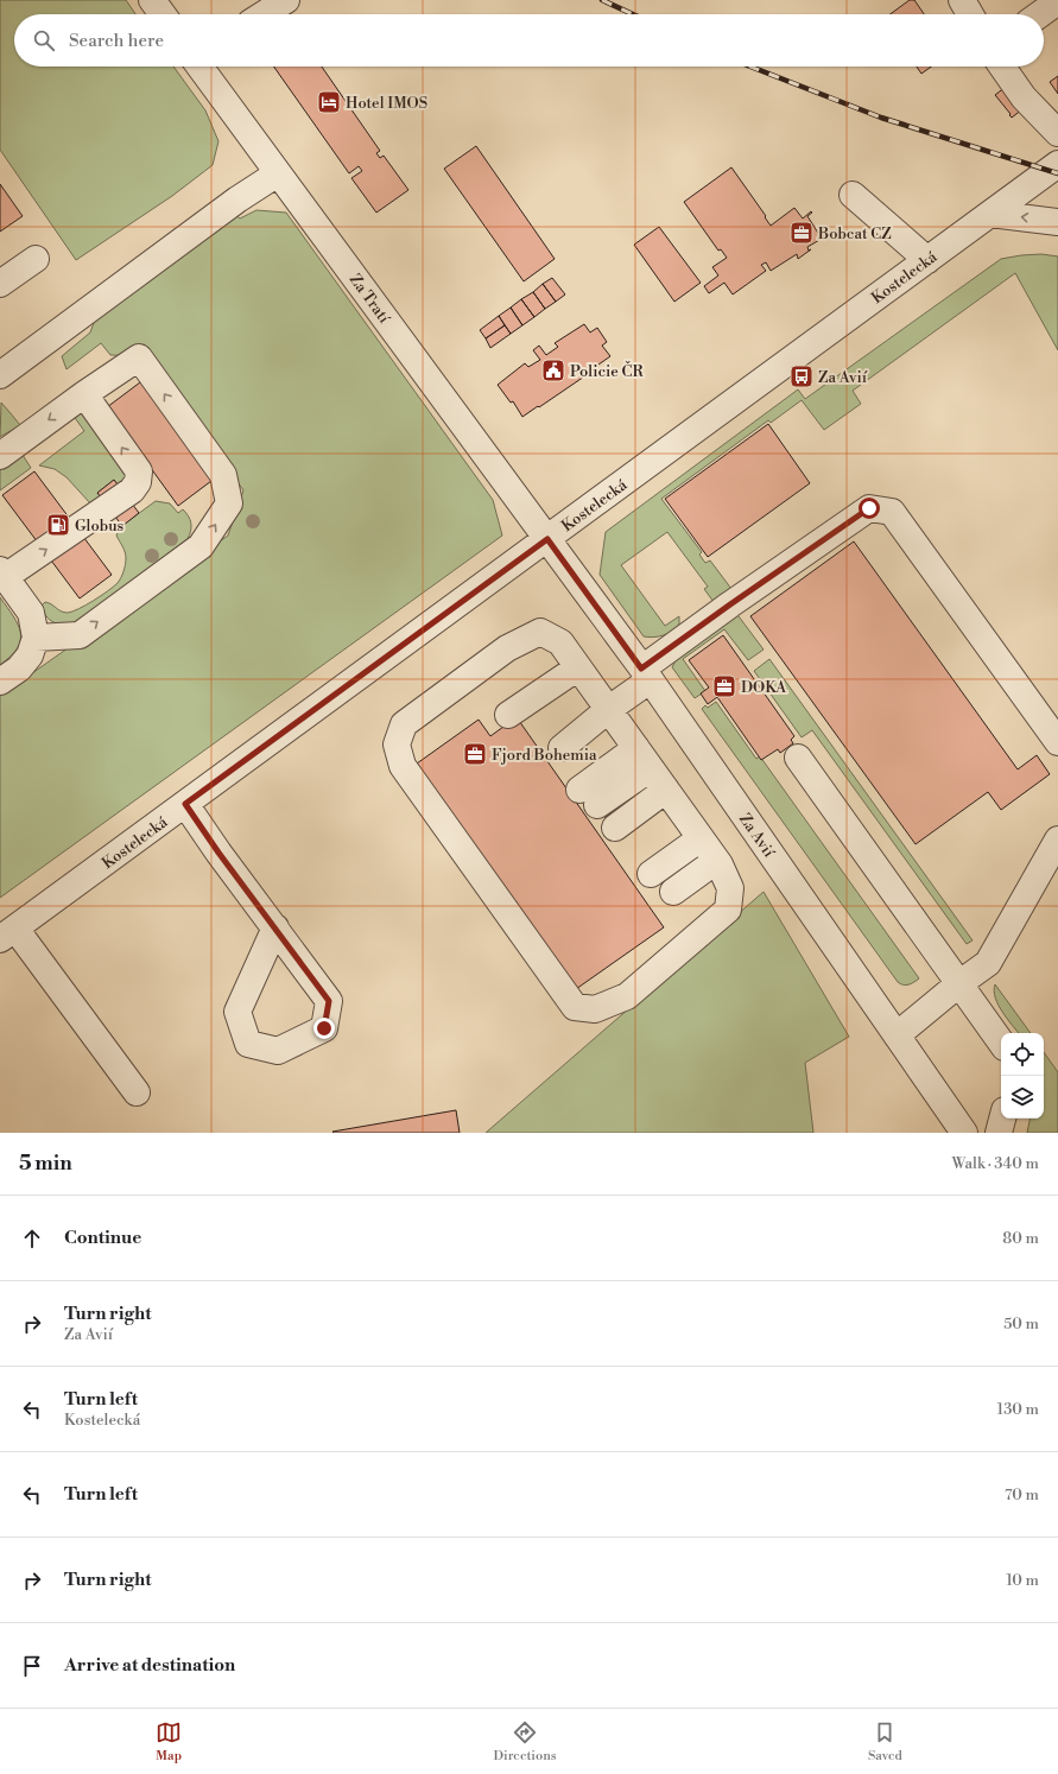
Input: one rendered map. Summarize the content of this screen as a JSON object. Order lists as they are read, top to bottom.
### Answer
{
  "streets": {
    "street": ["Kostelecká", "Za Tratí", "Za Avií"]
  },
  "crossings": [
    ["Kostelecká", "Za Tratí"],
    ["Kostelecká", "Za Avií"],
    ["Za Tratí", "Za Avií"]
  ],
  "places": {
    "hotel": ["Hotel IMOS"],
    "office": ["Bobcat CZ", "DOKA", "Fjord Bohemia"],
    "public building": ["Policie ČR"],
    "bus stop": ["Za Avií"],
    "fuel station": ["Globus"]
  },
  "page": {
    "search": "Search here",
    "heading": ["5 min", "Walk · 340 m"],
    "list": [
      ["Continue", "80 m"],
      ["Turn right", "Za Avií", "50 m"],
      ["Turn left", "Kostelecká", "130 m"],
      ["Turn left", "70 m"],
      ["Turn right", "10 m"],
      "Arrive at destination"
    ],
    "nav": ["Map", "Directions", "Saved"]
  }
}
